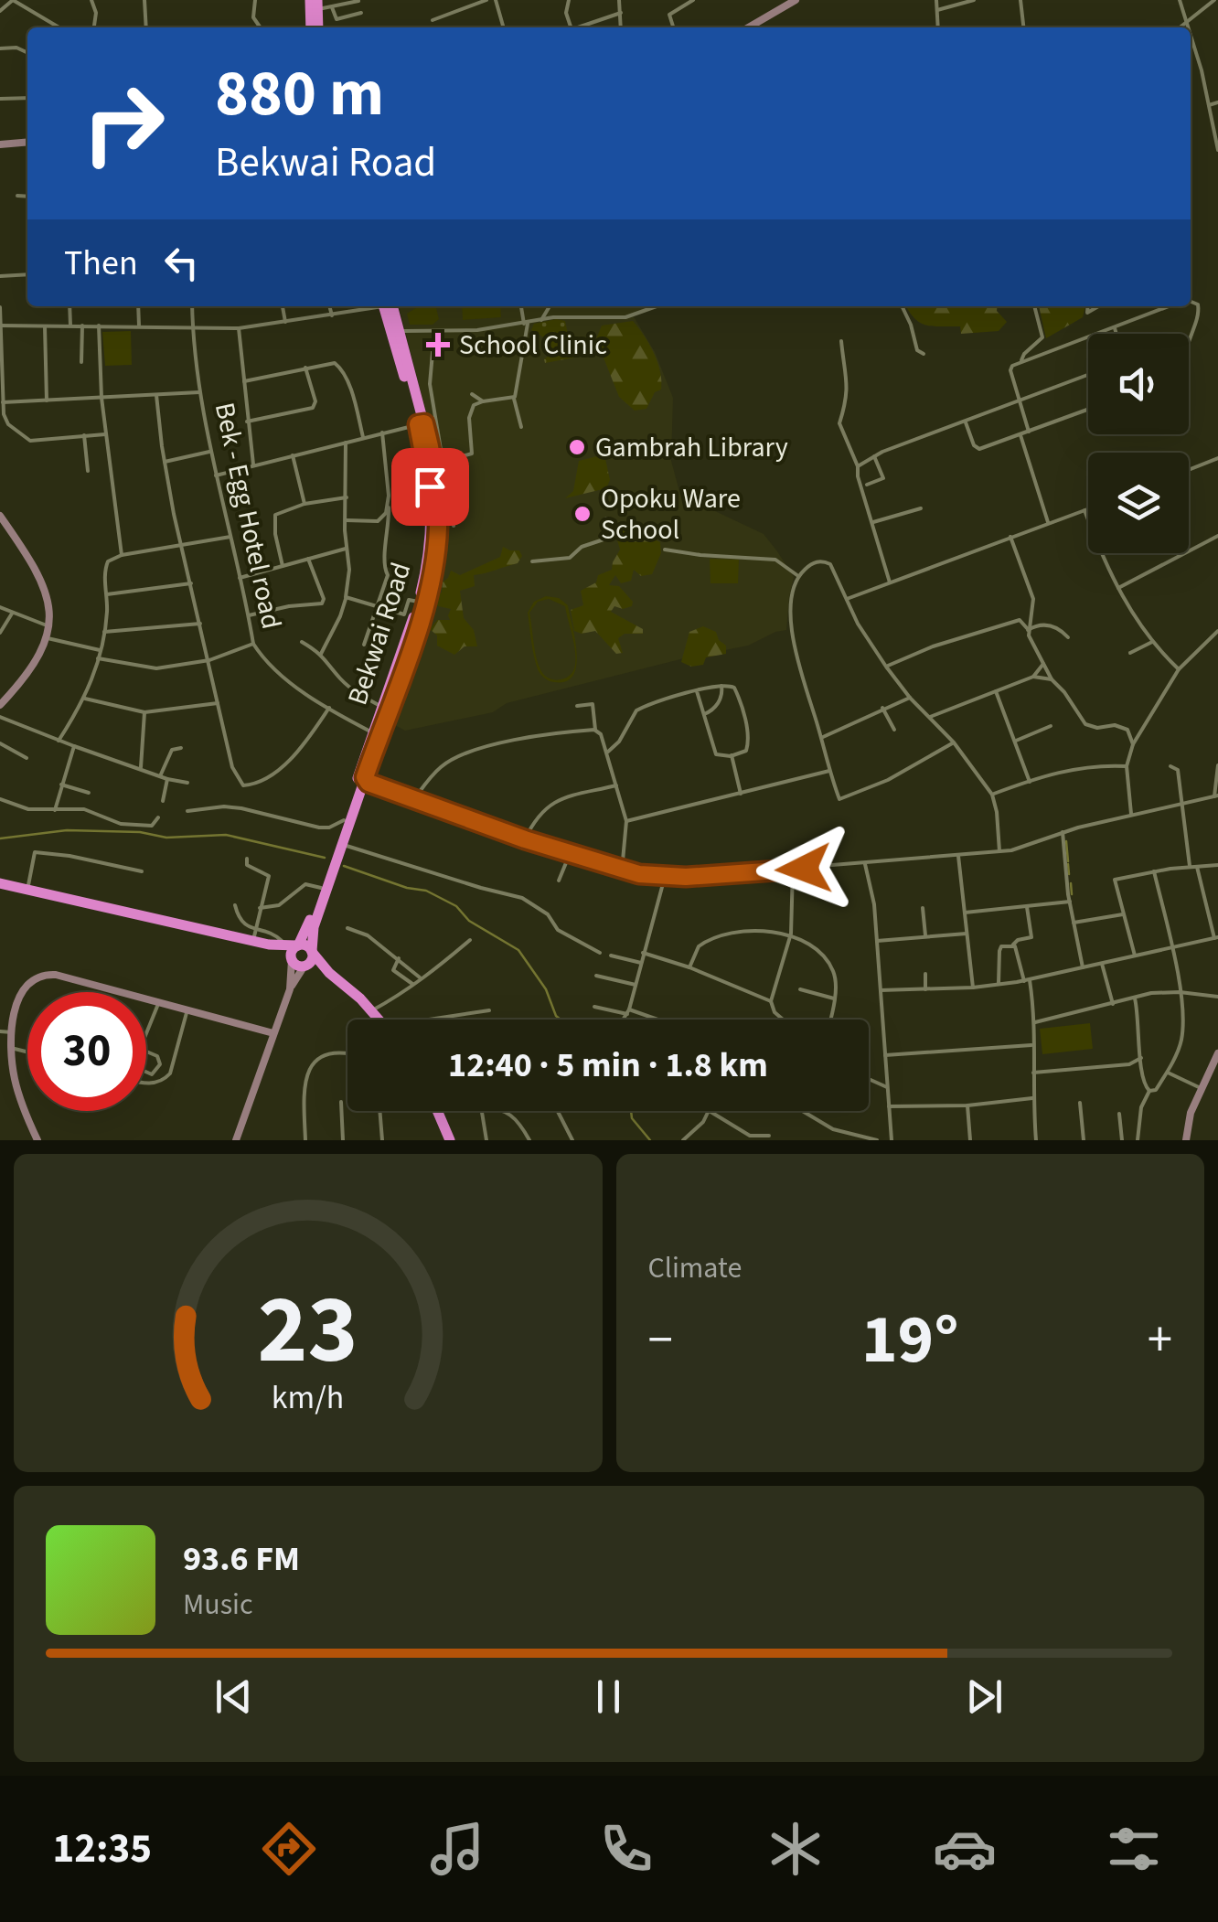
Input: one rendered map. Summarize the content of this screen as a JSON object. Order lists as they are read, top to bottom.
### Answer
{
  "streets": {
    "highway": ["Bekwai Road"],
    "street": ["Bek - Egg Hotel road"]
  },
  "crossings": [
    ["Bek - Egg Hotel road", "Bekwai Road"]
  ],
  "places": {
    "health": ["School Clinic"],
    "other": ["Gambrah Library", "Opoku Ware School"]
  },
  "page": {
    "turn": ["880 m", "Bekwai Road"],
    "then": "Then",
    "limit": "30",
    "trip": "12:40 · 5 min · 1.8 km",
    "tile": "Climate",
    "heat": ["−", "19°", "+"],
    "song": ["93.6 FM", "Music"],
    "tabs": "12:35",
    "gauge": ["23", "km/h"]
  }
}
